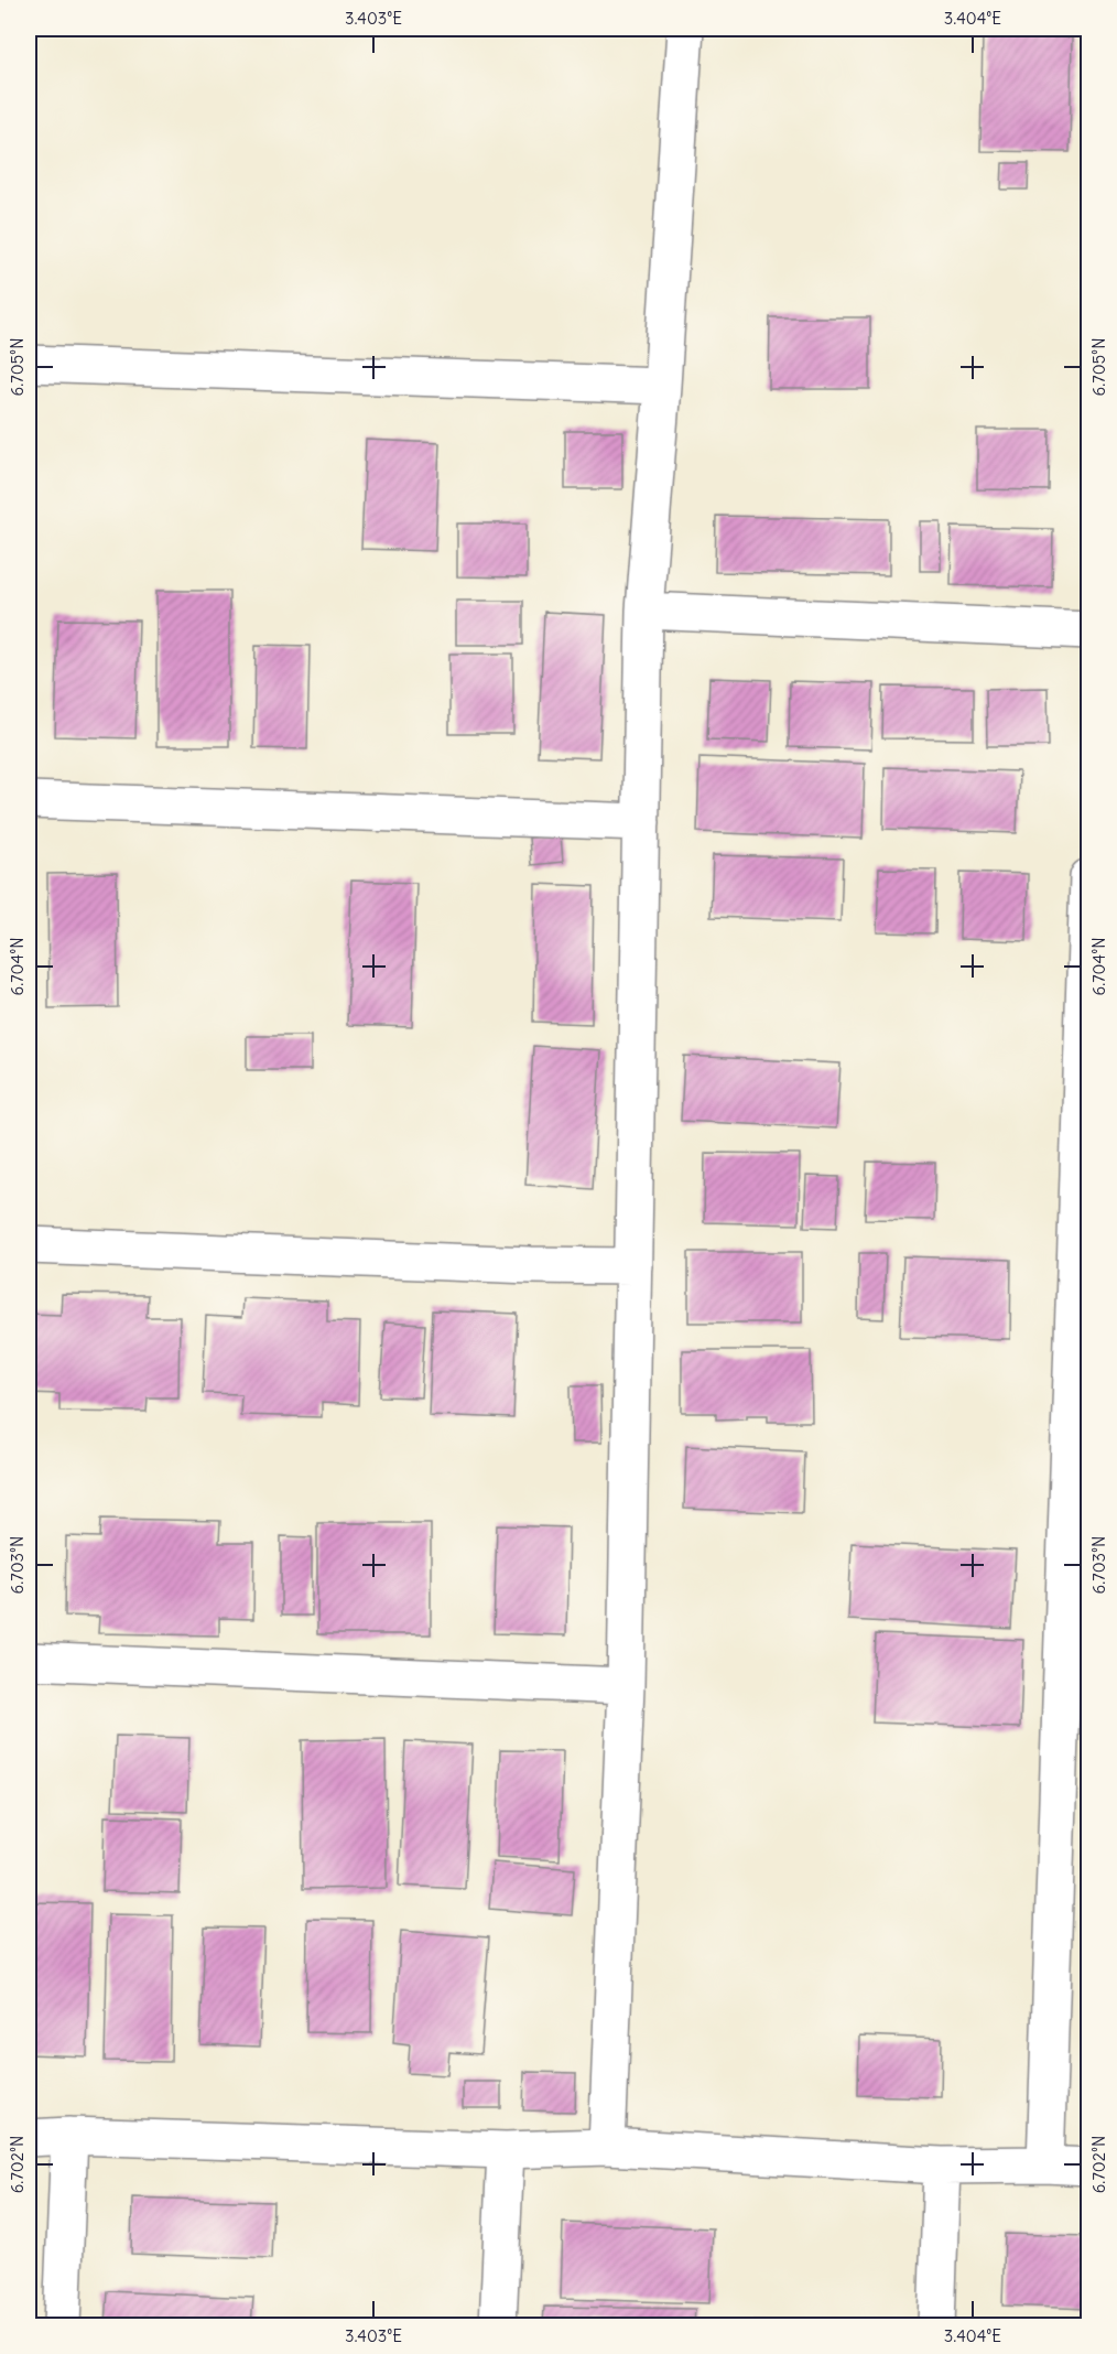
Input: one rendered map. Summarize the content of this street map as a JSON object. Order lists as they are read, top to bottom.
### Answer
{
  "coordinates": [
    "3.403°E",
    "3.404°E",
    "6.705°N",
    "6.704°N",
    "6.703°N",
    "6.702°N"
  ]
}
